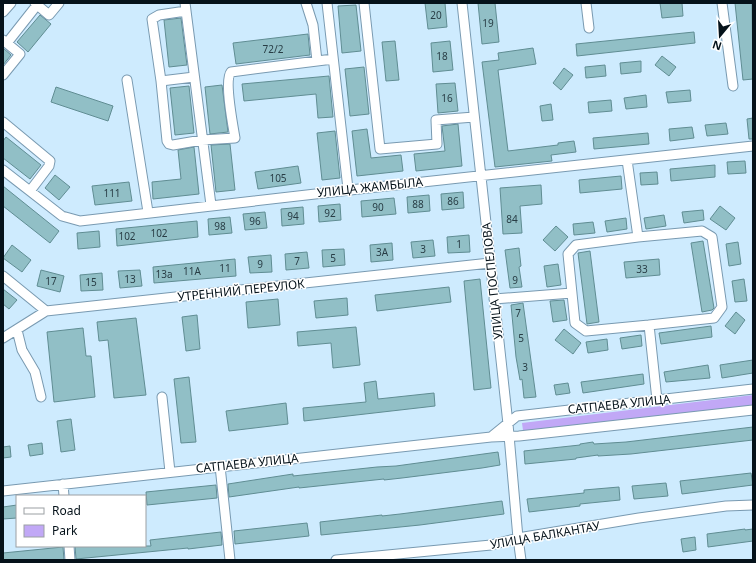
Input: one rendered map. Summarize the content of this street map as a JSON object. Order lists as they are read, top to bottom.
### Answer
{
  "streets": {
    "street": [
      "УЛИЦА ЖАМБЫЛА",
      "УЛИЦА ПОСПЕЛОВА",
      "УТРЕННИЙ ПЕРЕУЛОК",
      "САТПАЕВА УЛИЦА",
      "УЛИЦА БАЛКАНТАУ"
    ]
  },
  "crossings": [
    ["УЛИЦА ЖАМБЫЛА", "УЛИЦА ПОСПЕЛОВА"],
    ["УЛИЦА ПОСПЕЛОВА", "УТРЕННИЙ ПЕРЕУЛОК"],
    ["УЛИЦА ПОСПЕЛОВА", "САТПАЕВА УЛИЦА"],
    ["УЛИЦА ПОСПЕЛОВА", "УЛИЦА БАЛКАНТАУ"]
  ],
  "house_numbers": [
    "20",
    "19",
    "72/2",
    "18",
    "16",
    "105",
    "111",
    "86",
    "88",
    "90",
    "92",
    "94",
    "84",
    "96",
    "98",
    "102",
    "102",
    "1",
    "3",
    "3А",
    "5",
    "7",
    "9",
    "11",
    "33",
    "11А",
    "13а",
    "13",
    "9",
    "17",
    "15",
    "7",
    "5",
    "3"
  ],
  "legend": ["Road", "Park"],
  "north": "bottom"
}
